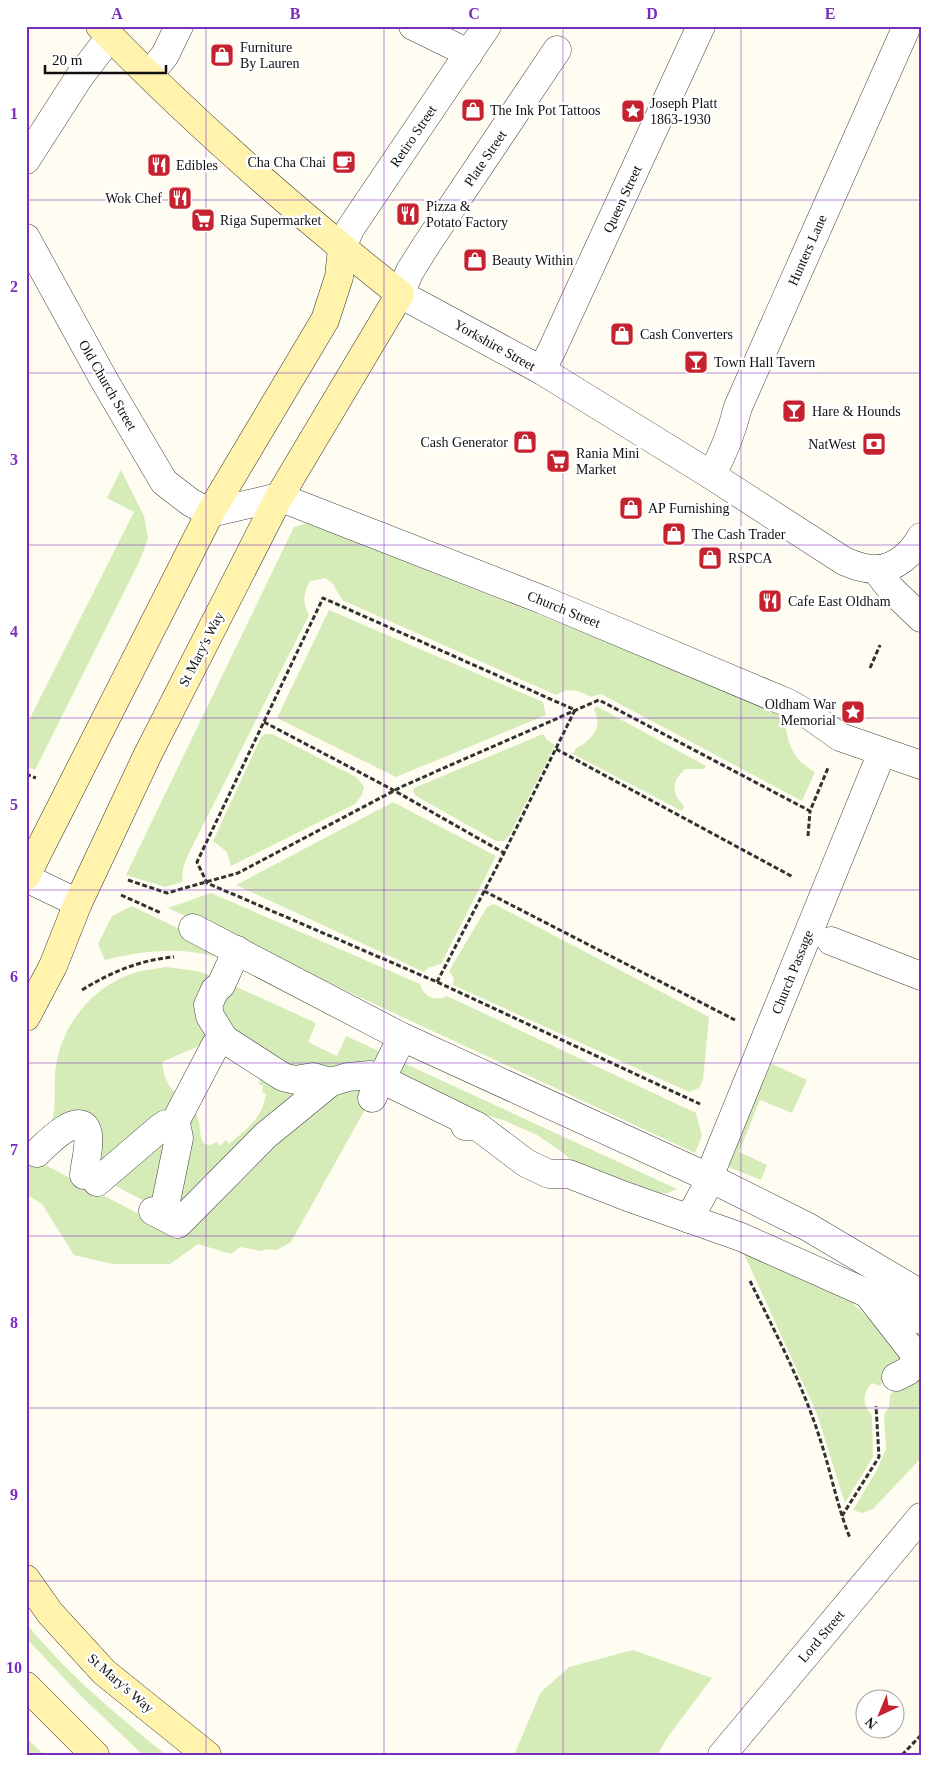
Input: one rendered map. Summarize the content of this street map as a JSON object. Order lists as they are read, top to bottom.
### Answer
{
  "streets": {
    "main road": ["Yorkshire Street", "St Mary's Way"],
    "street": [
      "Retiro Street",
      "Plate Street",
      "Queen Street",
      "Hunters Lane",
      "Old Church Street",
      "Church Street",
      "Church Passage",
      "Lord Street"
    ]
  },
  "crossings": [
    ["Retiro Street", "Yorkshire Street"],
    ["Plate Street", "Yorkshire Street"],
    ["Plate Street", "St Mary's Way"],
    ["Queen Street", "Yorkshire Street"],
    ["Hunters Lane", "Yorkshire Street"],
    ["Yorkshire Street", "St Mary's Way"],
    ["Church Street", "St Mary's Way"]
  ],
  "places": {
    "shop": [
      "Furniture By Lauren",
      "The Ink Pot Tattoos",
      "Beauty Within",
      "Cash Converters",
      "Cash Generator",
      "AP Furnishing",
      "The Cash Trader",
      "RSPCA"
    ],
    "place": ["Joseph Platt 1863-1930", "Oldham War Memorial"],
    "cafe": ["Cha Cha Chai"],
    "restaurant": [
      "Edibles",
      "Wok Chef",
      "Pizza & Potato Factory",
      "Cafe East Oldham"
    ],
    "supermarket": ["Riga Supermarket", "Rania Mini Market"],
    "bar": ["Town Hall Tavern", "Hare & Hounds"],
    "bank": ["NatWest"]
  },
  "scale_bar": "20 m",
  "north": "bottom left",
  "grid": {
    "columns": [
      "A",
      "B",
      "C",
      "D",
      "E"
    ],
    "rows": [
      "1",
      "2",
      "3",
      "4",
      "5",
      "6",
      "7",
      "8",
      "9",
      "10"
    ]
  }
}
